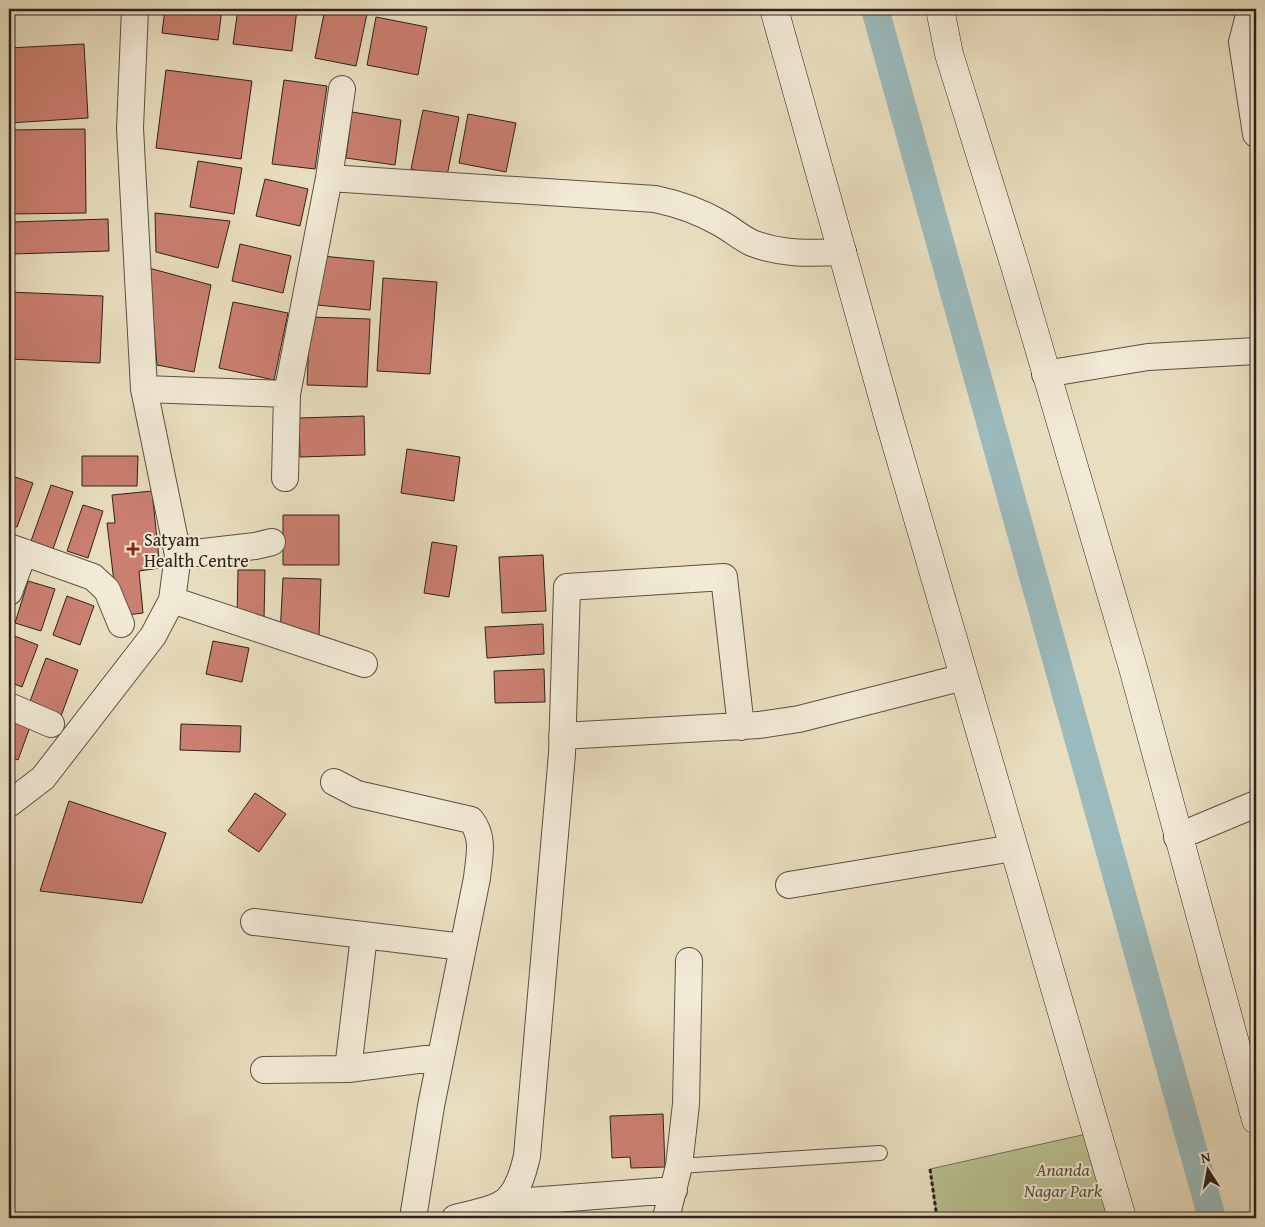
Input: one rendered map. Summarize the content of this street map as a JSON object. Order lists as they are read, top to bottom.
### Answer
{
  "parks": ["Ananda Nagar Park"],
  "places": {
    "health": ["Satyam Health Centre"]
  },
  "north": "top"
}
